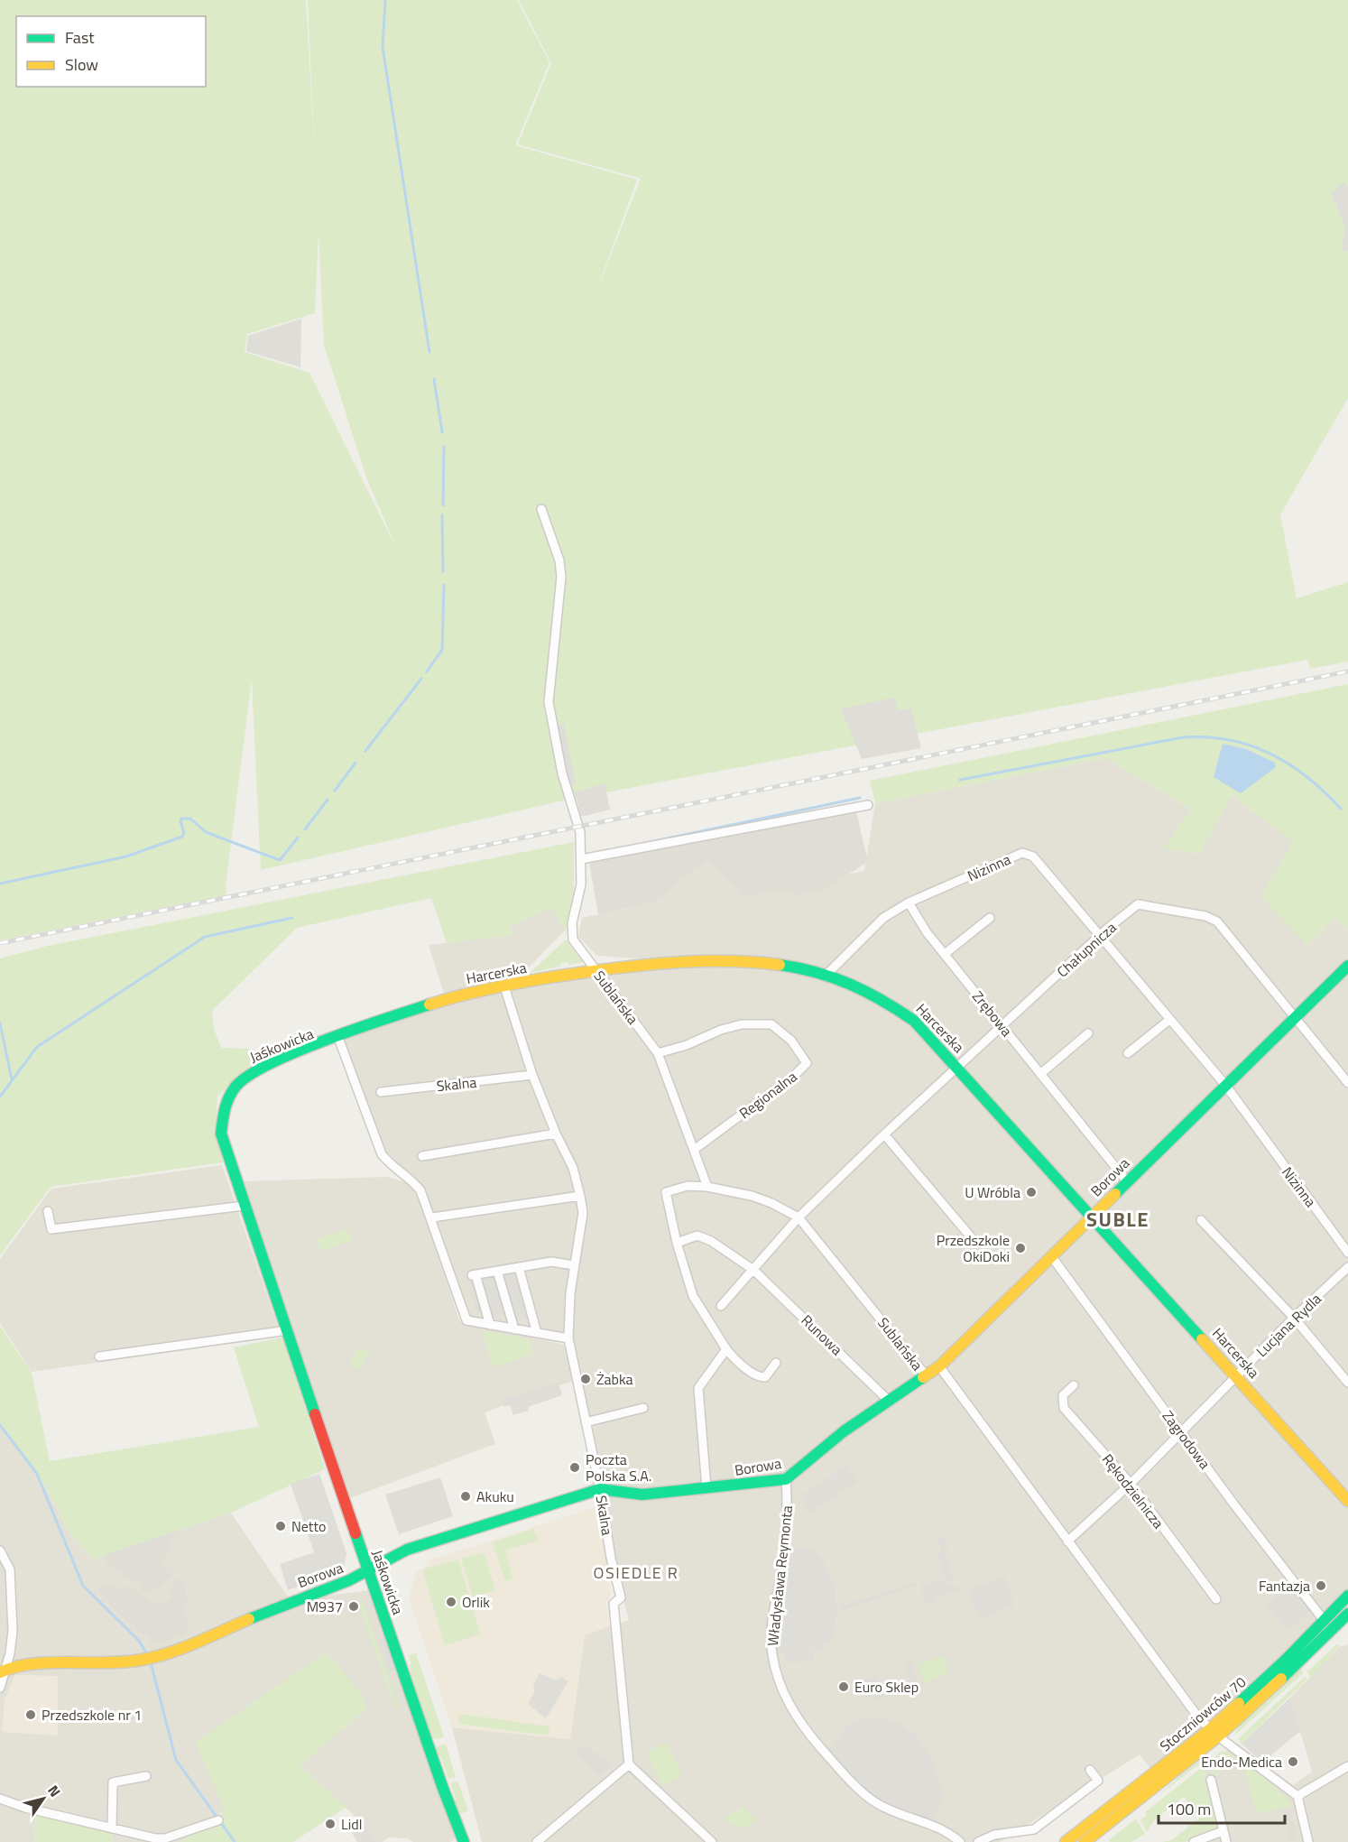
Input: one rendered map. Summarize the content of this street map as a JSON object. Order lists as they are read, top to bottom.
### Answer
{
  "streets": {
    "street": [
      "Nizinna",
      "Chałupnicza",
      "Harcerska",
      "Sublańska",
      "Zrębowa",
      "Jaśkowicka",
      "Skalna",
      "Regionalna",
      "Borowa",
      "Lucjana Rydla",
      "Runowa",
      "Zagrodowa",
      "Rękodzielnicza",
      "Władysława Reymonta",
      "Stoczniowców 70"
    ]
  },
  "crossings": [
    ["Nizinna", "Chałupnicza"],
    ["Nizinna", "Harcerska"],
    ["Nizinna", "Zrębowa"],
    ["Nizinna", "Borowa"],
    ["Chałupnicza", "Harcerska"],
    ["Chałupnicza", "Sublańska"],
    ["Chałupnicza", "Zrębowa"],
    ["Chałupnicza", "Borowa"],
    ["Harcerska", "Sublańska"],
    ["Harcerska", "Jaśkowicka"],
    ["Harcerska", "Skalna"],
    ["Harcerska", "Borowa"],
    ["Harcerska", "Lucjana Rydla"],
    ["Sublańska", "Regionalna"],
    ["Sublańska", "Borowa"],
    ["Sublańska", "Lucjana Rydla"],
    ["Sublańska", "Stoczniowców 70"],
    ["Zrębowa", "Borowa"],
    ["Jaśkowicka", "Borowa"],
    ["Skalna", "Borowa"],
    ["Borowa", "Runowa"],
    ["Borowa", "Zagrodowa"],
    ["Borowa", "Władysława Reymonta"],
    ["Lucjana Rydla", "Zagrodowa"],
    ["Lucjana Rydla", "Rękodzielnicza"],
    ["Zagrodowa", "Stoczniowców 70"]
  ],
  "districts": ["SUBLE", "OSIEDLE R"],
  "places": [
    "U Wróbla",
    "Przedszkole OkiDoki",
    "Żabka",
    "Poczta Polska S.A.",
    "Akuku",
    "Netto",
    "Fantazja",
    "Orlik",
    "M937",
    "Euro Sklep",
    "Przedszkole nr 1",
    "Endo-Medica",
    "Lidl"
  ],
  "legend": ["Fast", "Slow"],
  "scale_bar": "100 m",
  "north": "top right"
}
